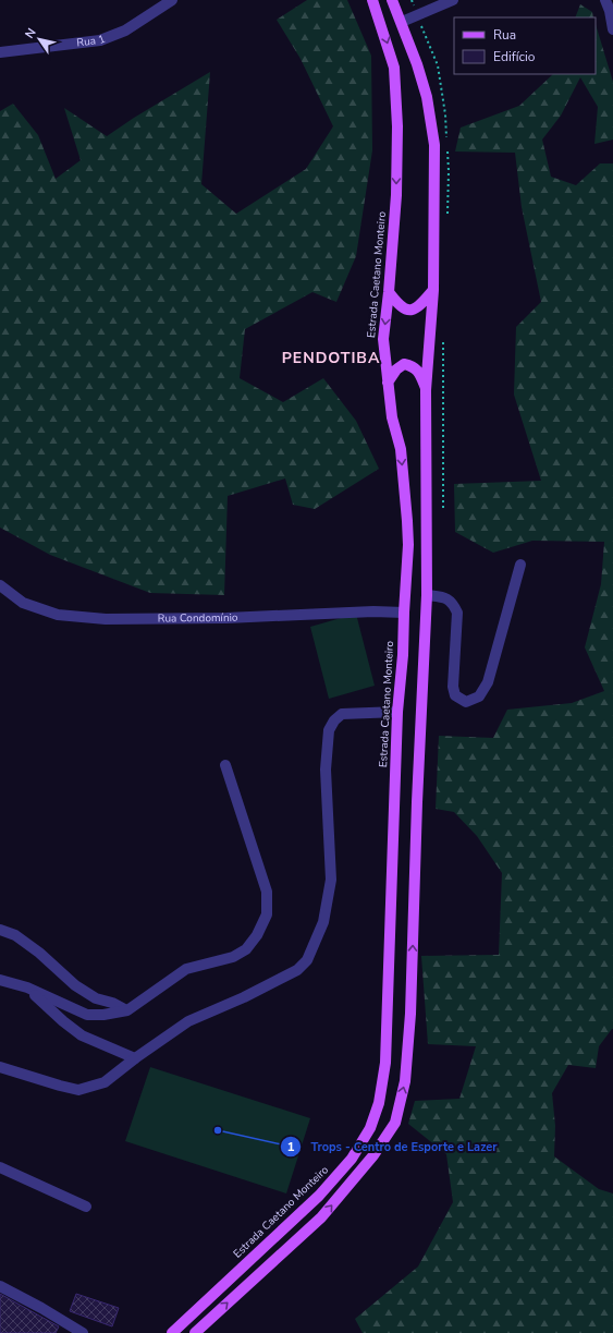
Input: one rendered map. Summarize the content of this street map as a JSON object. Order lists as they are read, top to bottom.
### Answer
{
  "streets": {
    "main road": ["Estrada Caetano Monteiro"],
    "street": ["Rua 1", "Rua Condomínio"]
  },
  "crossings": [
    ["Estrada Caetano Monteiro", "Rua Condomínio"]
  ],
  "districts": ["PENDOTIBA"],
  "places": ["Trops - Centro de Esporte e Lazer"],
  "legend": ["Rua", "Edifício"],
  "north": "top left"
}
